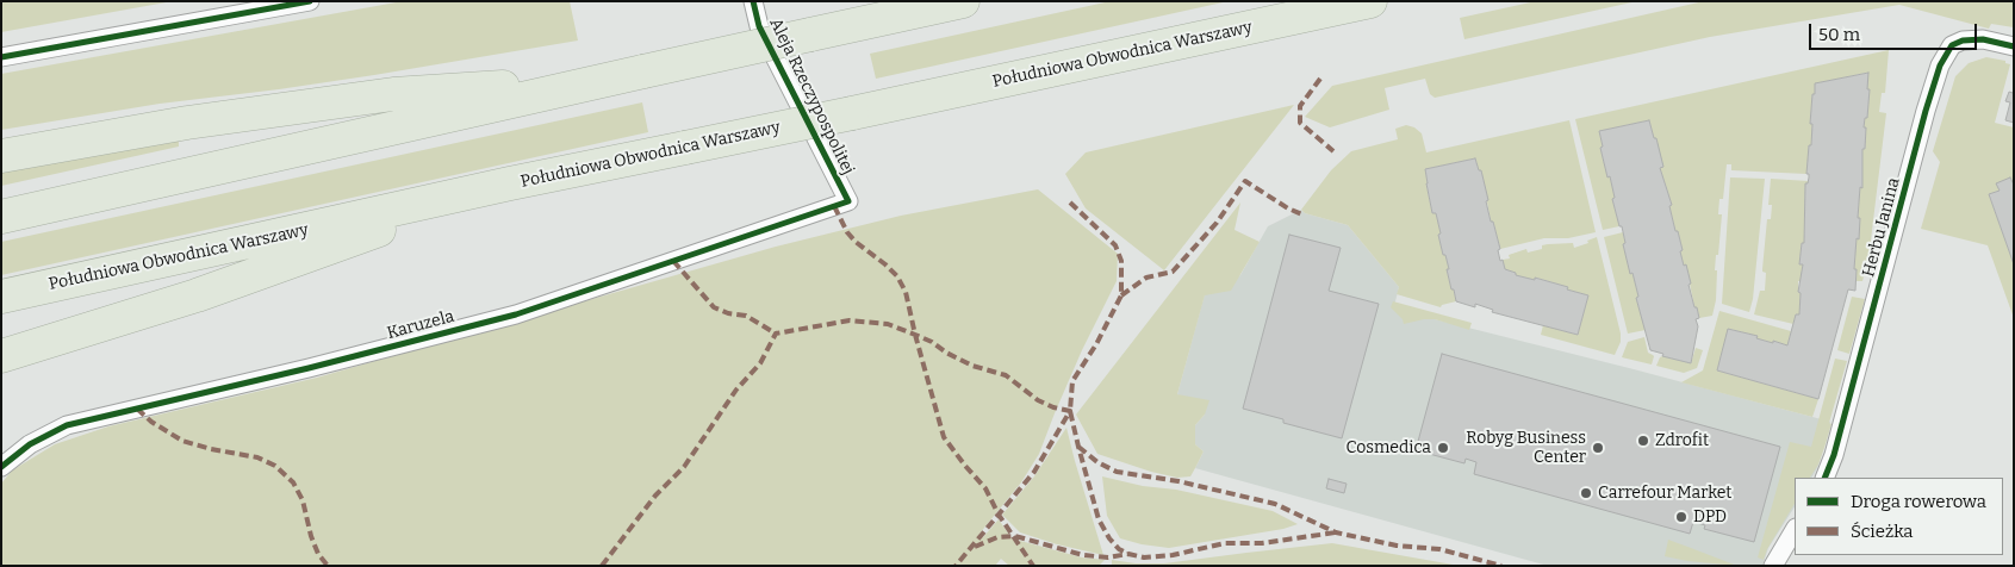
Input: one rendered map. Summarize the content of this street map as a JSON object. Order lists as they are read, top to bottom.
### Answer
{
  "streets": {
    "highway": ["Południowa Obwodnica Warszawy"],
    "street": ["Aleja Rzeczypospolitej", "Herbu Janina", "Karuzela"]
  },
  "crossings": [
    ["Aleja Rzeczypospolitej", "Karuzela"]
  ],
  "places": [
    "Zdrofit",
    "Cosmedica",
    "Robyg Business Center",
    "Carrefour Market",
    "DPD"
  ],
  "legend": ["Droga rowerowa", "Ścieżka"],
  "scale_bar": "50 m"
}
